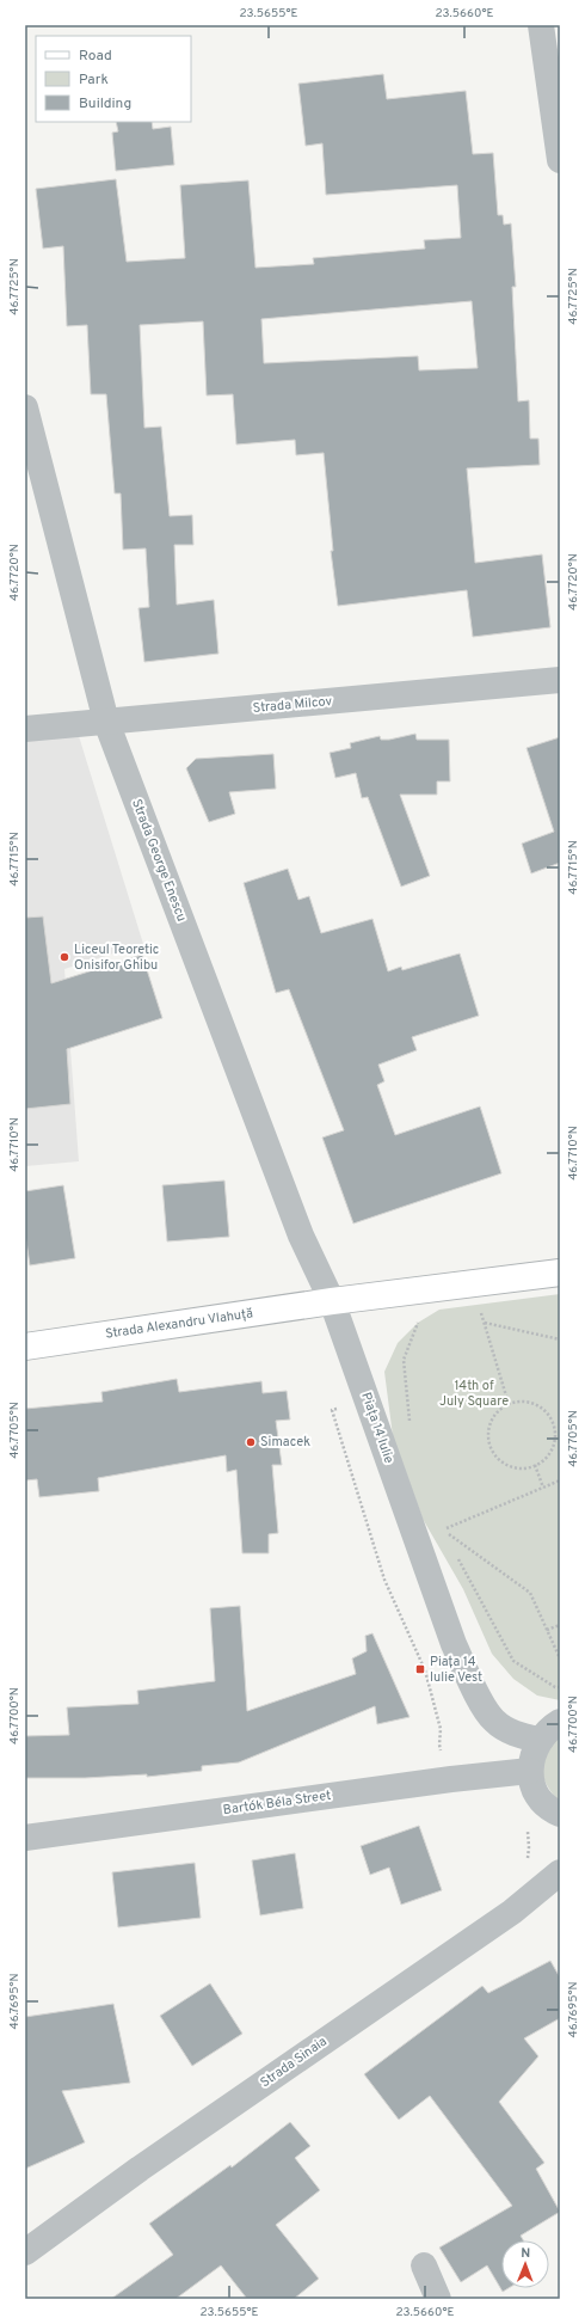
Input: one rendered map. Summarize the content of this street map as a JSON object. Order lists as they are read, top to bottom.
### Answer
{
  "streets": {
    "main road": ["Strada Alexandru Vlahuță"],
    "street": [
      "Strada Milcov",
      "Strada George Enescu",
      "Piața 14 Iulie",
      "Bartók Béla Street",
      "Strada Sinaia"
    ]
  },
  "crossings": [
    ["Strada Milcov", "Strada George Enescu"],
    ["Strada George Enescu", "Strada Alexandru Vlahuță"],
    ["Strada George Enescu", "Piața 14 Iulie"],
    ["Strada Alexandru Vlahuță", "Piața 14 Iulie"]
  ],
  "parks": ["14th of July Square"],
  "places": {
    "other": ["Liceul Teoretic Onisifor Ghibu", "Simacek"],
    "transit": ["Piața 14 Iulie Vest"]
  },
  "legend": ["Road", "Park", "Building"],
  "north": "top",
  "coordinates": [
    "23.5655°E",
    "23.5660°E",
    "46.7725°N",
    "46.7720°N",
    "46.7715°N",
    "46.7710°N",
    "46.7705°N",
    "46.7700°N",
    "46.7695°N"
  ]
}
